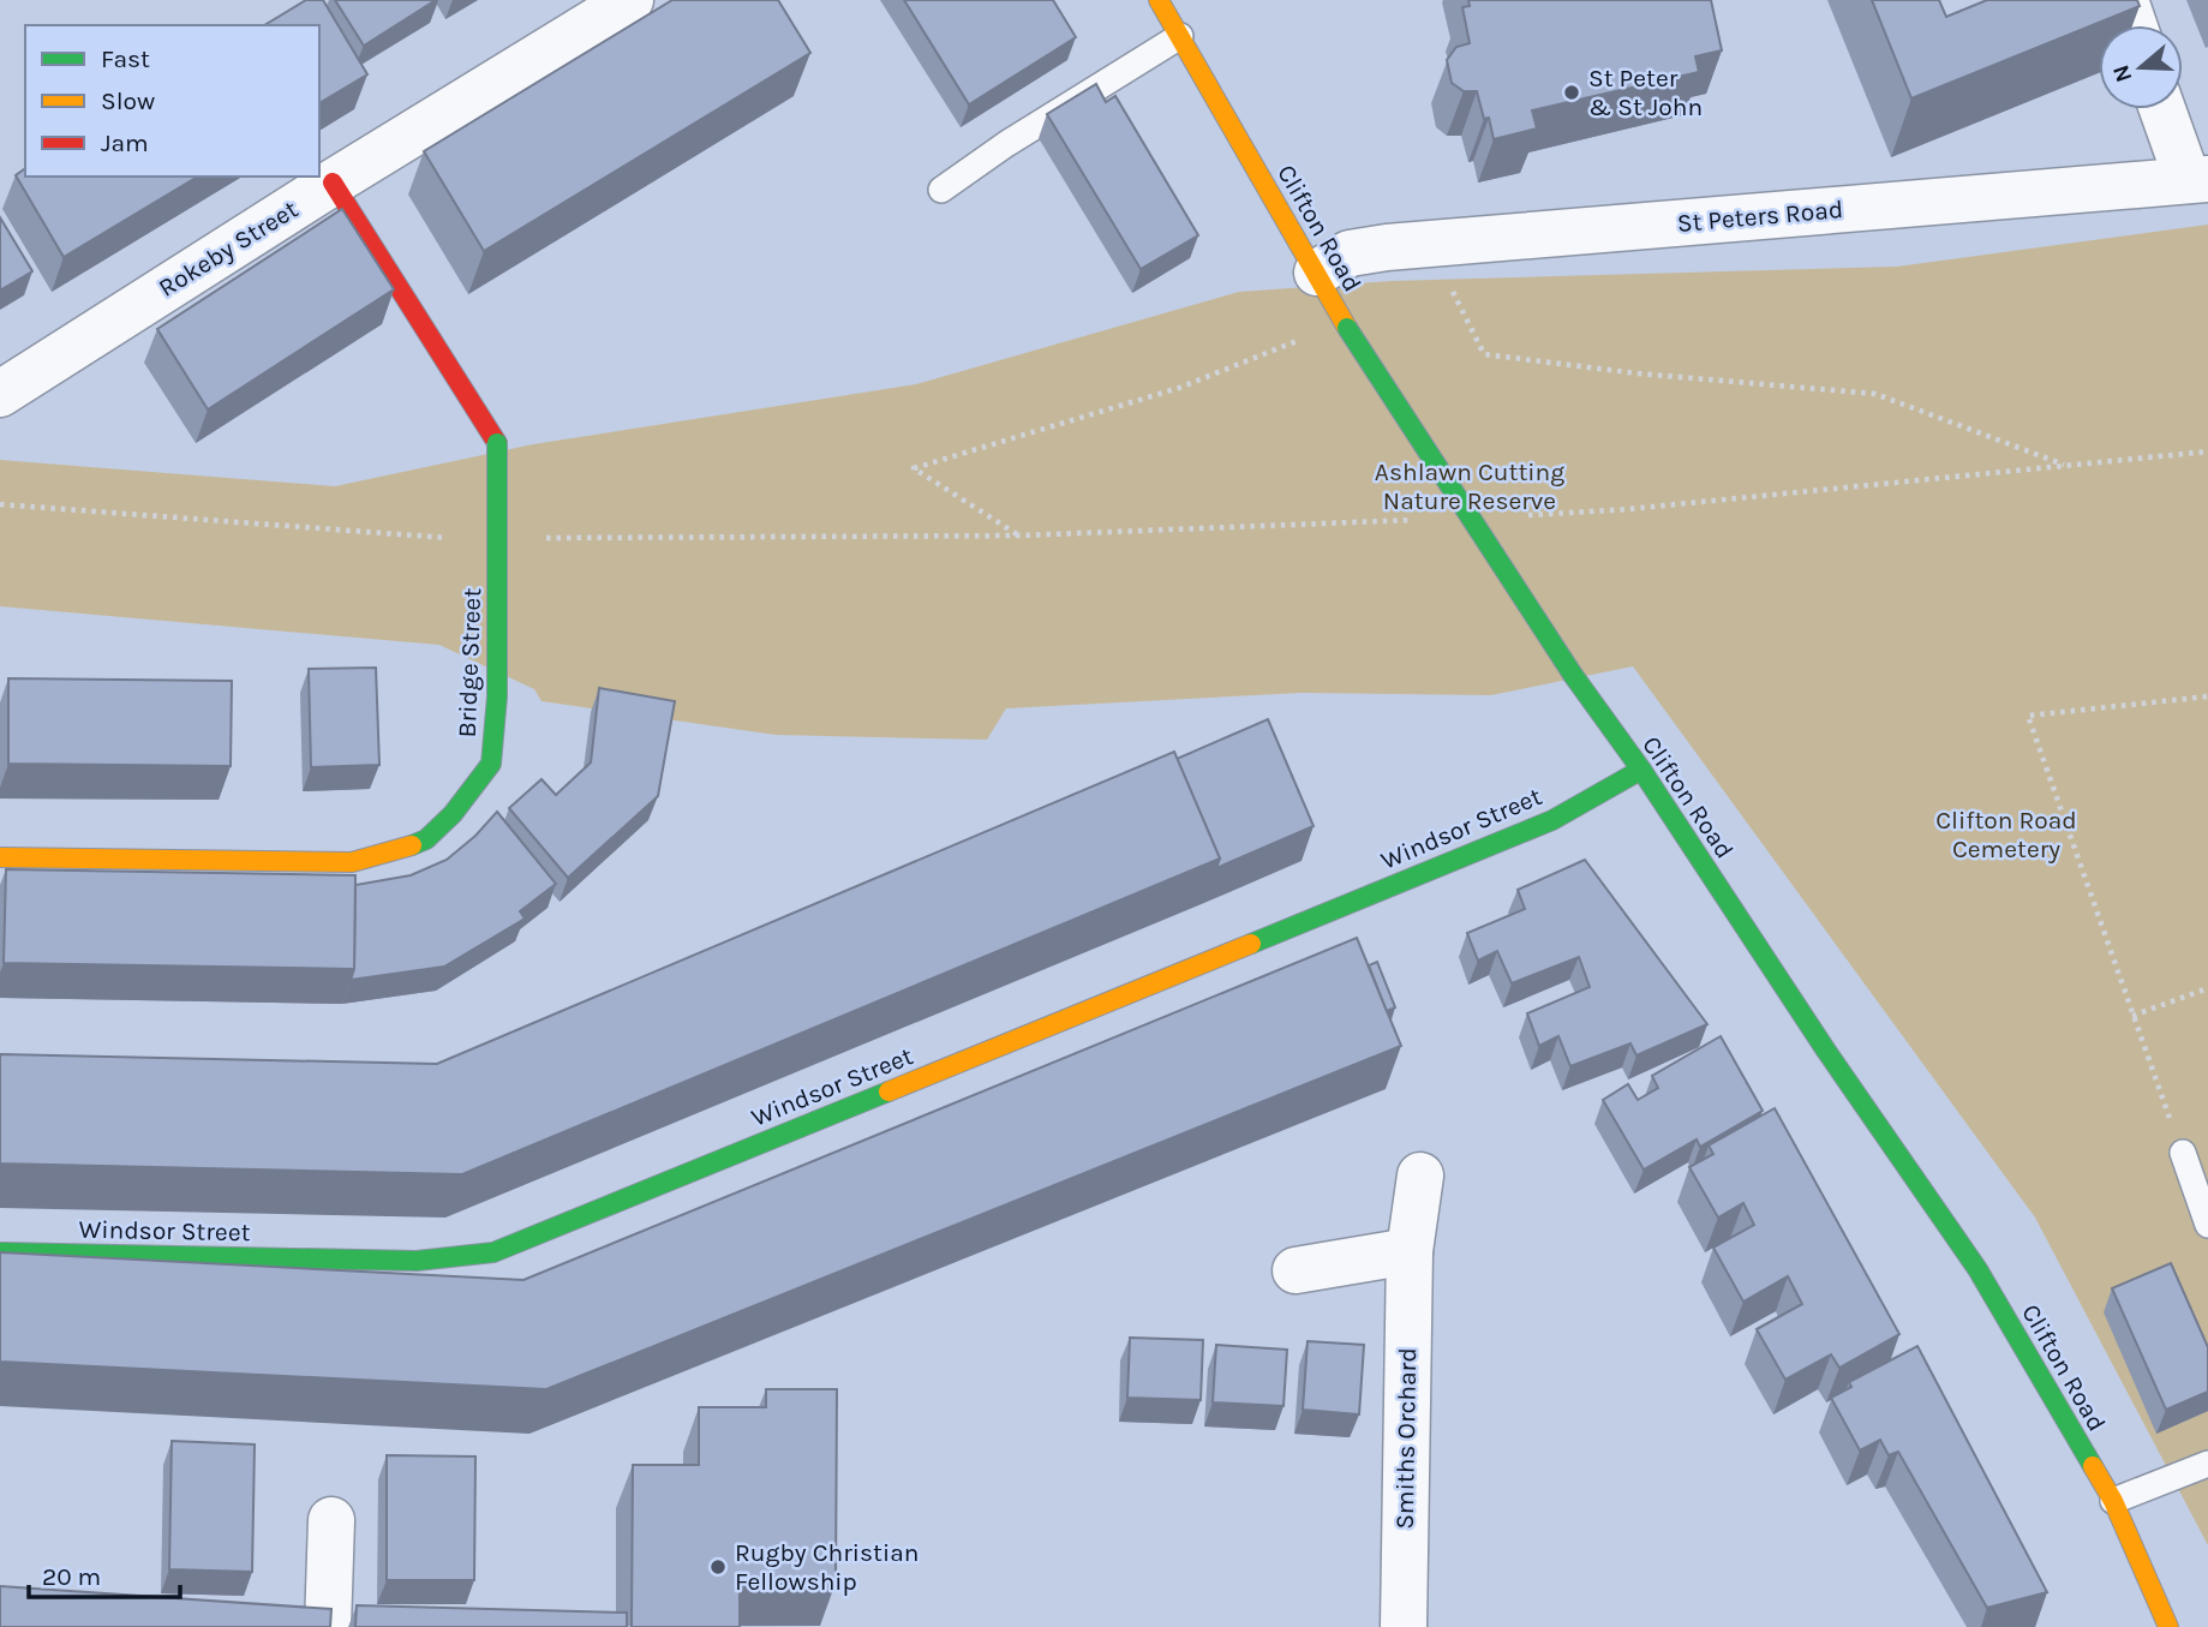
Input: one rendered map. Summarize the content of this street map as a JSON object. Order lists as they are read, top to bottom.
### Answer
{
  "streets": {
    "street": [
      "St Peters Road",
      "Clifton Road",
      "Rokeby Street",
      "Bridge Street",
      "Windsor Street",
      "Smiths Orchard"
    ]
  },
  "crossings": [
    ["St Peters Road", "Clifton Road"],
    ["Clifton Road", "Windsor Street"],
    ["Rokeby Street", "Bridge Street"]
  ],
  "parks": ["Ashlawn Cutting Nature Reserve", "Clifton Road Cemetery"],
  "places": ["St Peter & St John", "Rugby Christian Fellowship"],
  "legend": ["Fast", "Slow", "Jam"],
  "scale_bar": "20 m",
  "north": "left"
}
